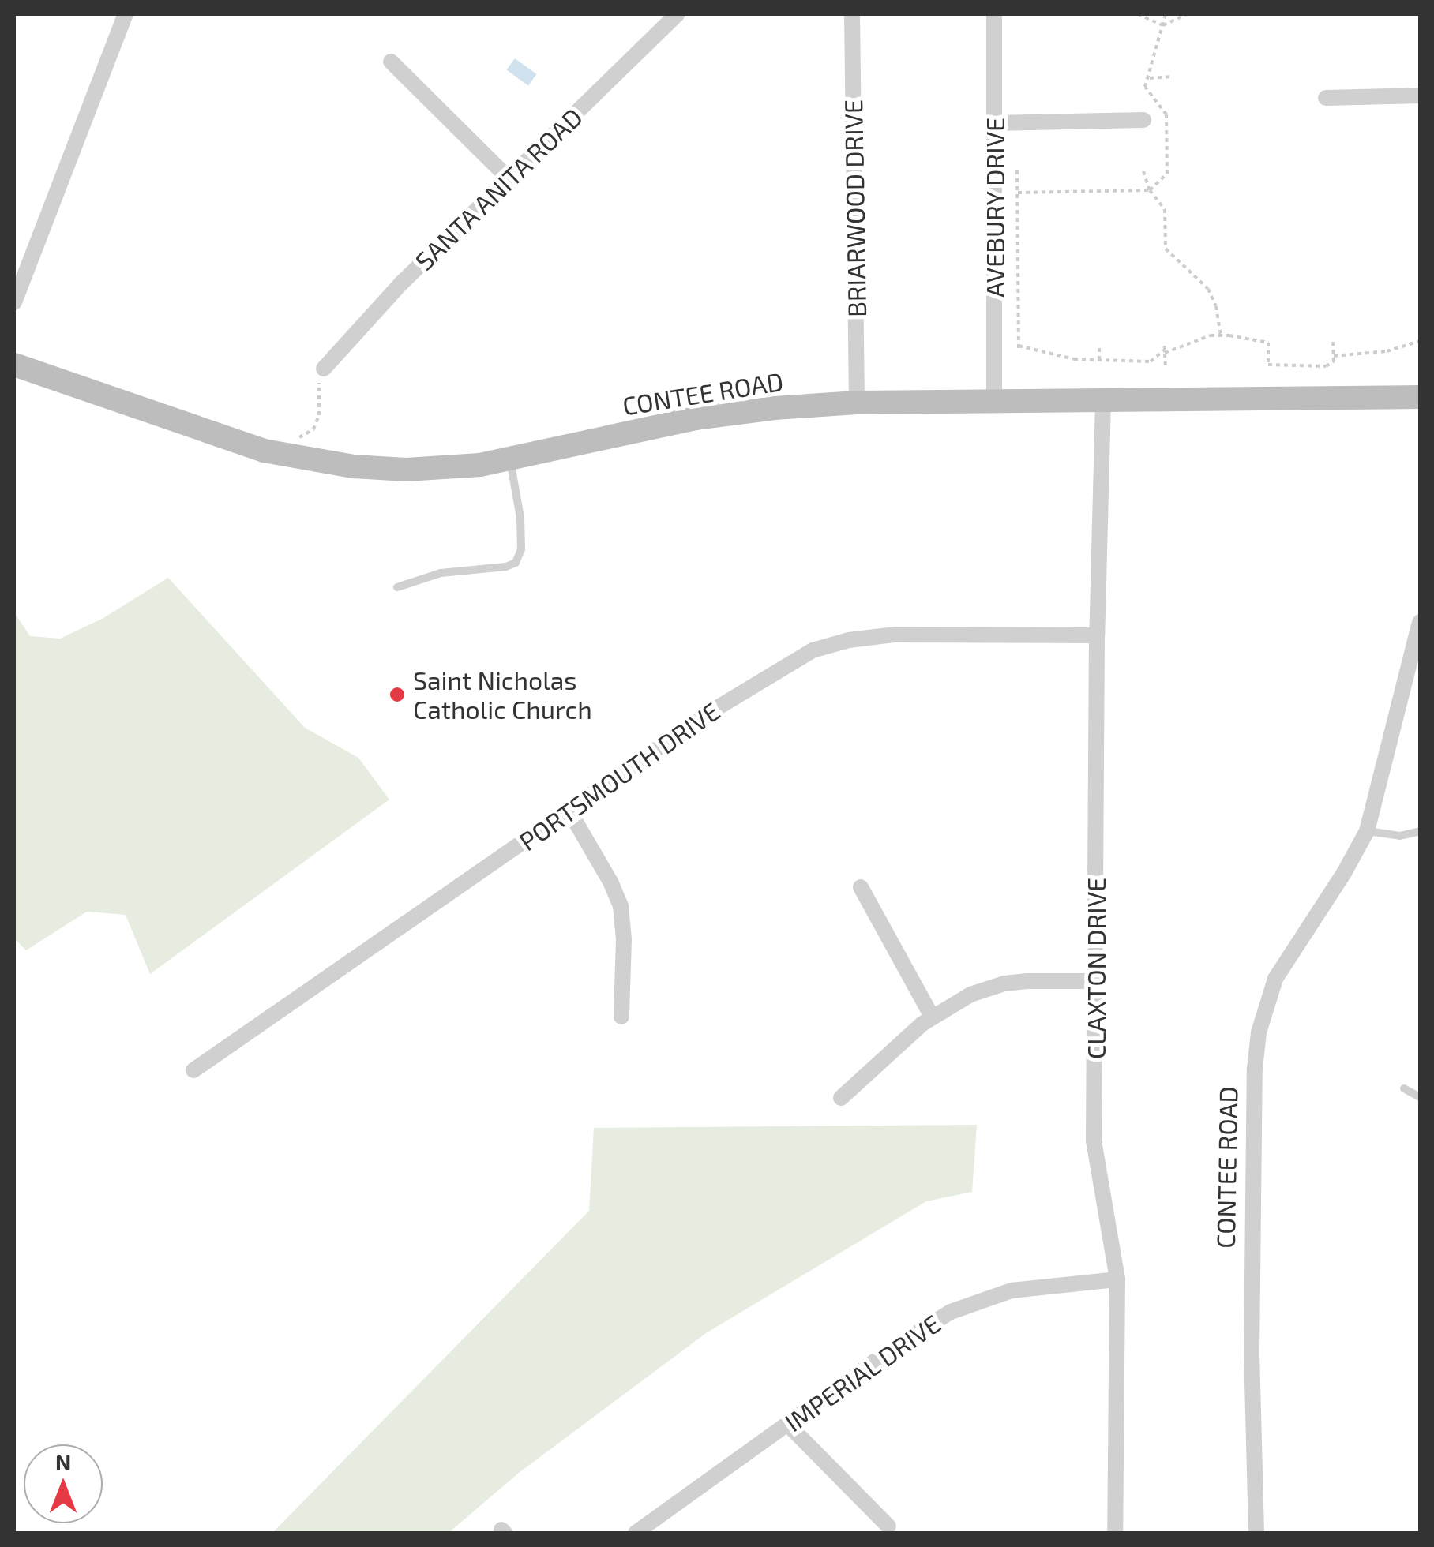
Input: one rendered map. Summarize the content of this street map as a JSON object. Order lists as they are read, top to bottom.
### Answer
{
  "streets": {
    "street": [
      "SANTA ANITA ROAD",
      "AVEBURY DRIVE",
      "BRIARWOOD DRIVE",
      "CONTEE ROAD",
      "PORTSMOUTH DRIVE",
      "CLAXTON DRIVE",
      "IMPERIAL DRIVE"
    ]
  },
  "crossings": [
    ["AVEBURY DRIVE", "CONTEE ROAD"],
    ["BRIARWOOD DRIVE", "CONTEE ROAD"],
    ["CONTEE ROAD", "CLAXTON DRIVE"],
    ["PORTSMOUTH DRIVE", "CLAXTON DRIVE"],
    ["CLAXTON DRIVE", "IMPERIAL DRIVE"]
  ],
  "places": ["Saint Nicholas Catholic Church"],
  "north": "top"
}
